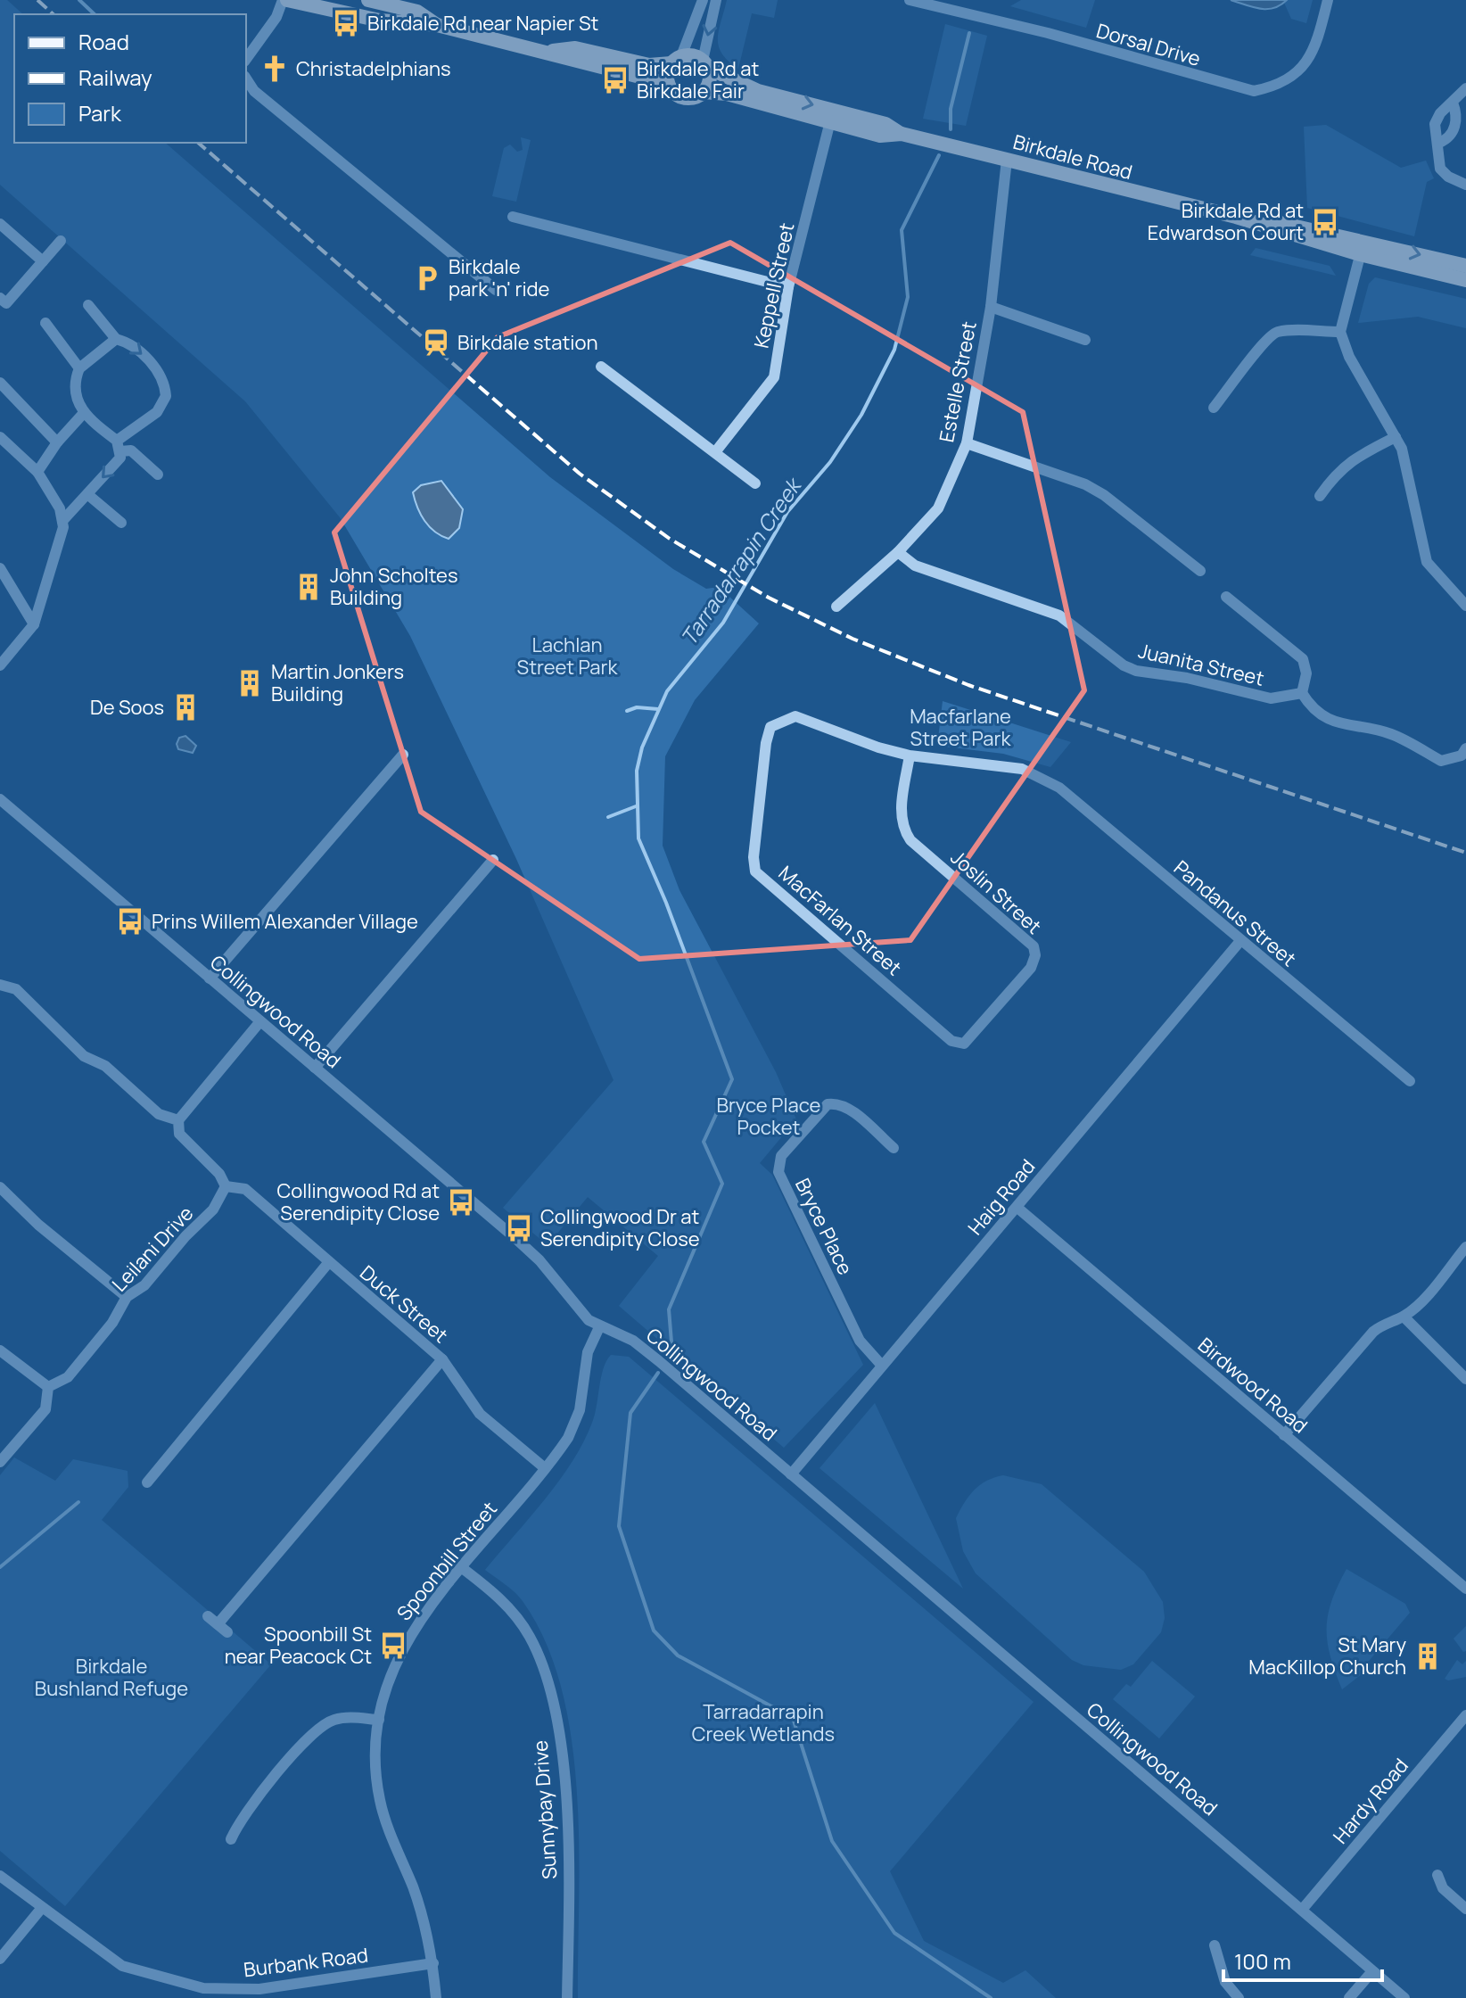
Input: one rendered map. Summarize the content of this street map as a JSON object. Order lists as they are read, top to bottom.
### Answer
{
  "streets": {
    "main road": ["Birkdale Road"],
    "street": [
      "Dorsal Drive",
      "Keppell Street",
      "Estelle Street",
      "Juanita Street",
      "Joslin Street",
      "Pandanus Street",
      "MacFarlan Street",
      "Collingwood Road",
      "Haig Road",
      "Bryce Place",
      "Leilani Drive",
      "Duck Street",
      "Birdwood Road",
      "Spoonbill Street",
      "Hardy Road",
      "Sunnybay Drive",
      "Burbank Road"
    ]
  },
  "crossings": [
    ["Birkdale Road", "Keppell Street"],
    ["Birkdale Road", "Estelle Street"],
    ["Estelle Street", "Juanita Street"],
    ["Joslin Street", "MacFarlan Street"],
    ["Pandanus Street", "MacFarlan Street"],
    ["Pandanus Street", "Haig Road"],
    ["Collingwood Road", "Haig Road"],
    ["Collingwood Road", "Spoonbill Street"],
    ["Collingwood Road", "Hardy Road"],
    ["Haig Road", "Bryce Place"],
    ["Haig Road", "Birdwood Road"],
    ["Leilani Drive", "Duck Street"],
    ["Duck Street", "Spoonbill Street"],
    ["Spoonbill Street", "Sunnybay Drive"],
    ["Spoonbill Street", "Burbank Road"]
  ],
  "water": ["Tarradarrapin Creek"],
  "parks": [
    "Lachlan Street Park",
    "Macfarlane Street Park",
    "Bryce Place Pocket",
    "Birkdale Bushland Refuge",
    "Tarradarrapin Creek Wetlands"
  ],
  "places": {
    "bus stop": [
      "Birkdale Rd near Napier St",
      "Birkdale Rd at Birkdale Fair",
      "Birkdale Rd at Edwardson Court",
      "Prins Willem Alexander Village",
      "Collingwood Rd at Serendipity Close",
      "Collingwood Dr at Serendipity Close",
      "Spoonbill St near Peacock Ct"
    ],
    "church": ["Christadelphians"],
    "parking": ["Birkdale park 'n' ride"],
    "station": ["Birkdale station"],
    "building": [
      "John Scholtes Building",
      "Martin Jonkers Building",
      "De Soos",
      "St Mary MacKillop Church"
    ]
  },
  "legend": ["Road", "Railway", "Park"],
  "scale_bar": "100 m"
}
